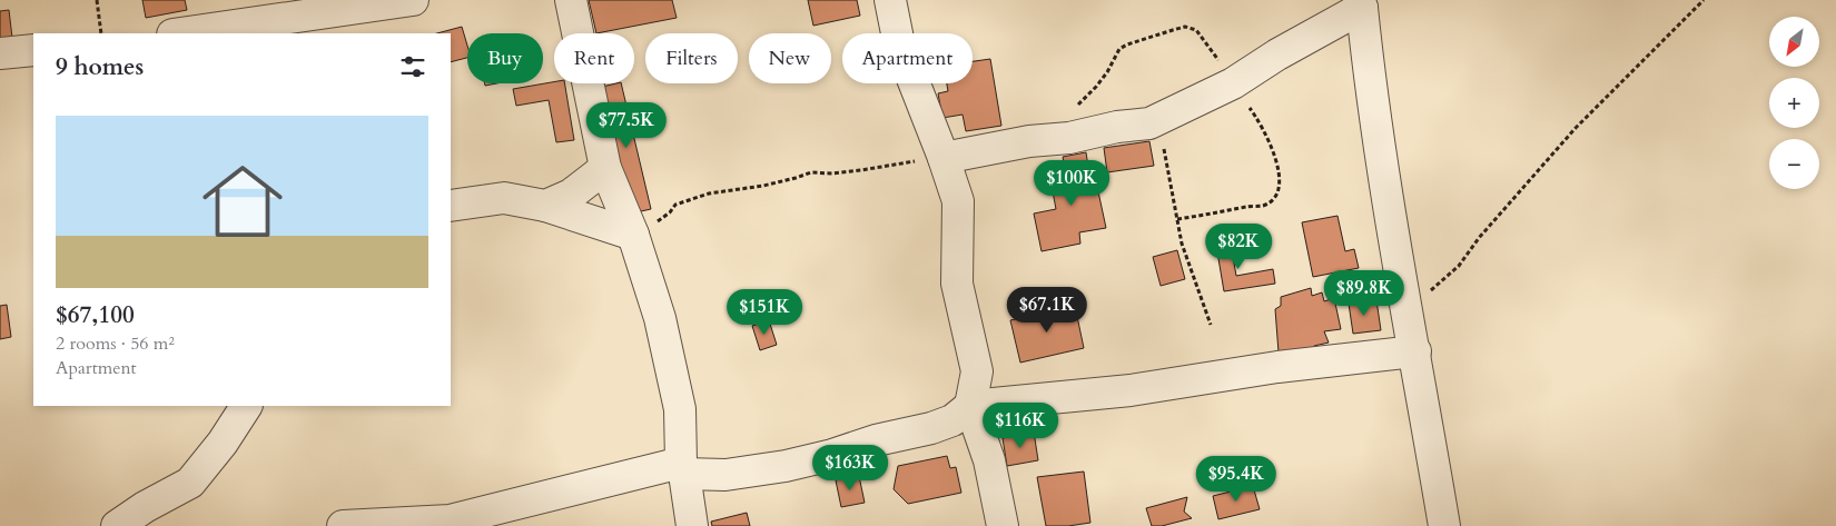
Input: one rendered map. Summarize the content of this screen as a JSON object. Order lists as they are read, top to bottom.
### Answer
{
  "north": "bottom left",
  "page": {
    "map_buttons": ["+", "−"],
    "chip": [
      "Buy",
      "Rent",
      "Filters",
      "New",
      "Apartment"
    ],
    "heading": "9 homes",
    "list": [
      {
        "name": "$67,100",
        "note": "2 rooms · 56 m² · Apartment"
      }
    ],
    "price": [
      "$77.5K",
      "$100K",
      "$82K",
      "$89.8K",
      "$67.1K",
      "$151K",
      "$116K",
      "$163K",
      "$95.4K"
    ]
  }
}
